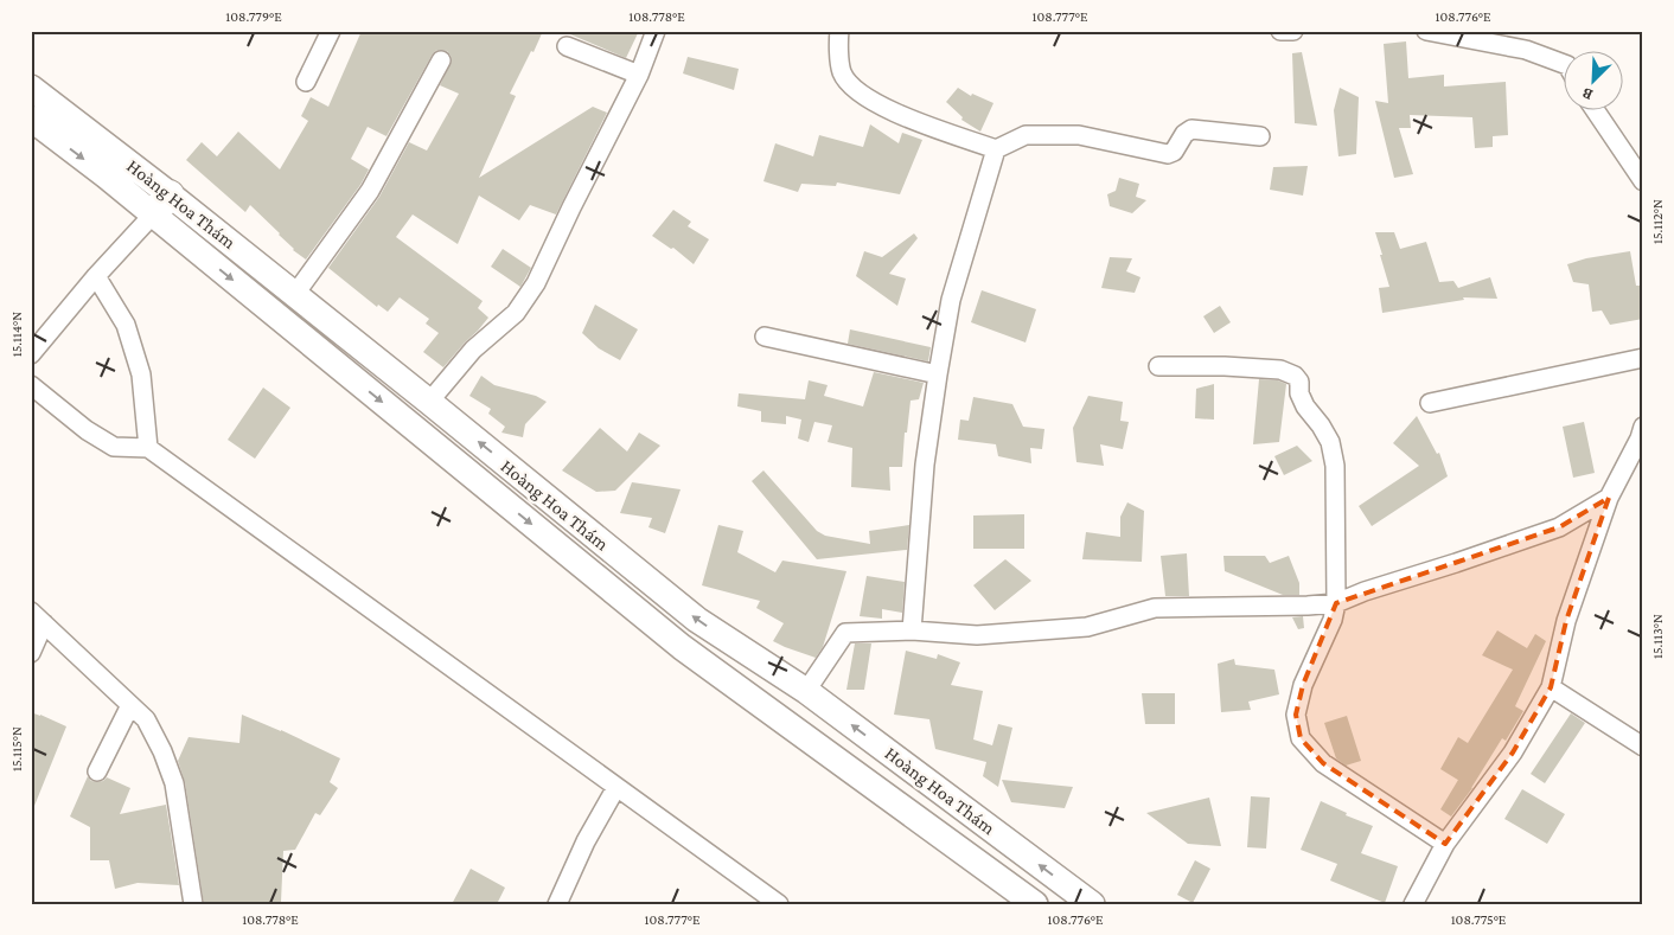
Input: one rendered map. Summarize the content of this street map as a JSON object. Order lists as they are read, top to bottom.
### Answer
{
  "streets": {
    "main road": ["Hoàng Hoa Thám"]
  },
  "north": "bottom left",
  "coordinates": [
    "108.779°E",
    "108.778°E",
    "108.777°E",
    "108.776°E",
    "15.112°N",
    "15.114°N",
    "15.113°N",
    "15.115°N",
    "108.775°E"
  ]
}
